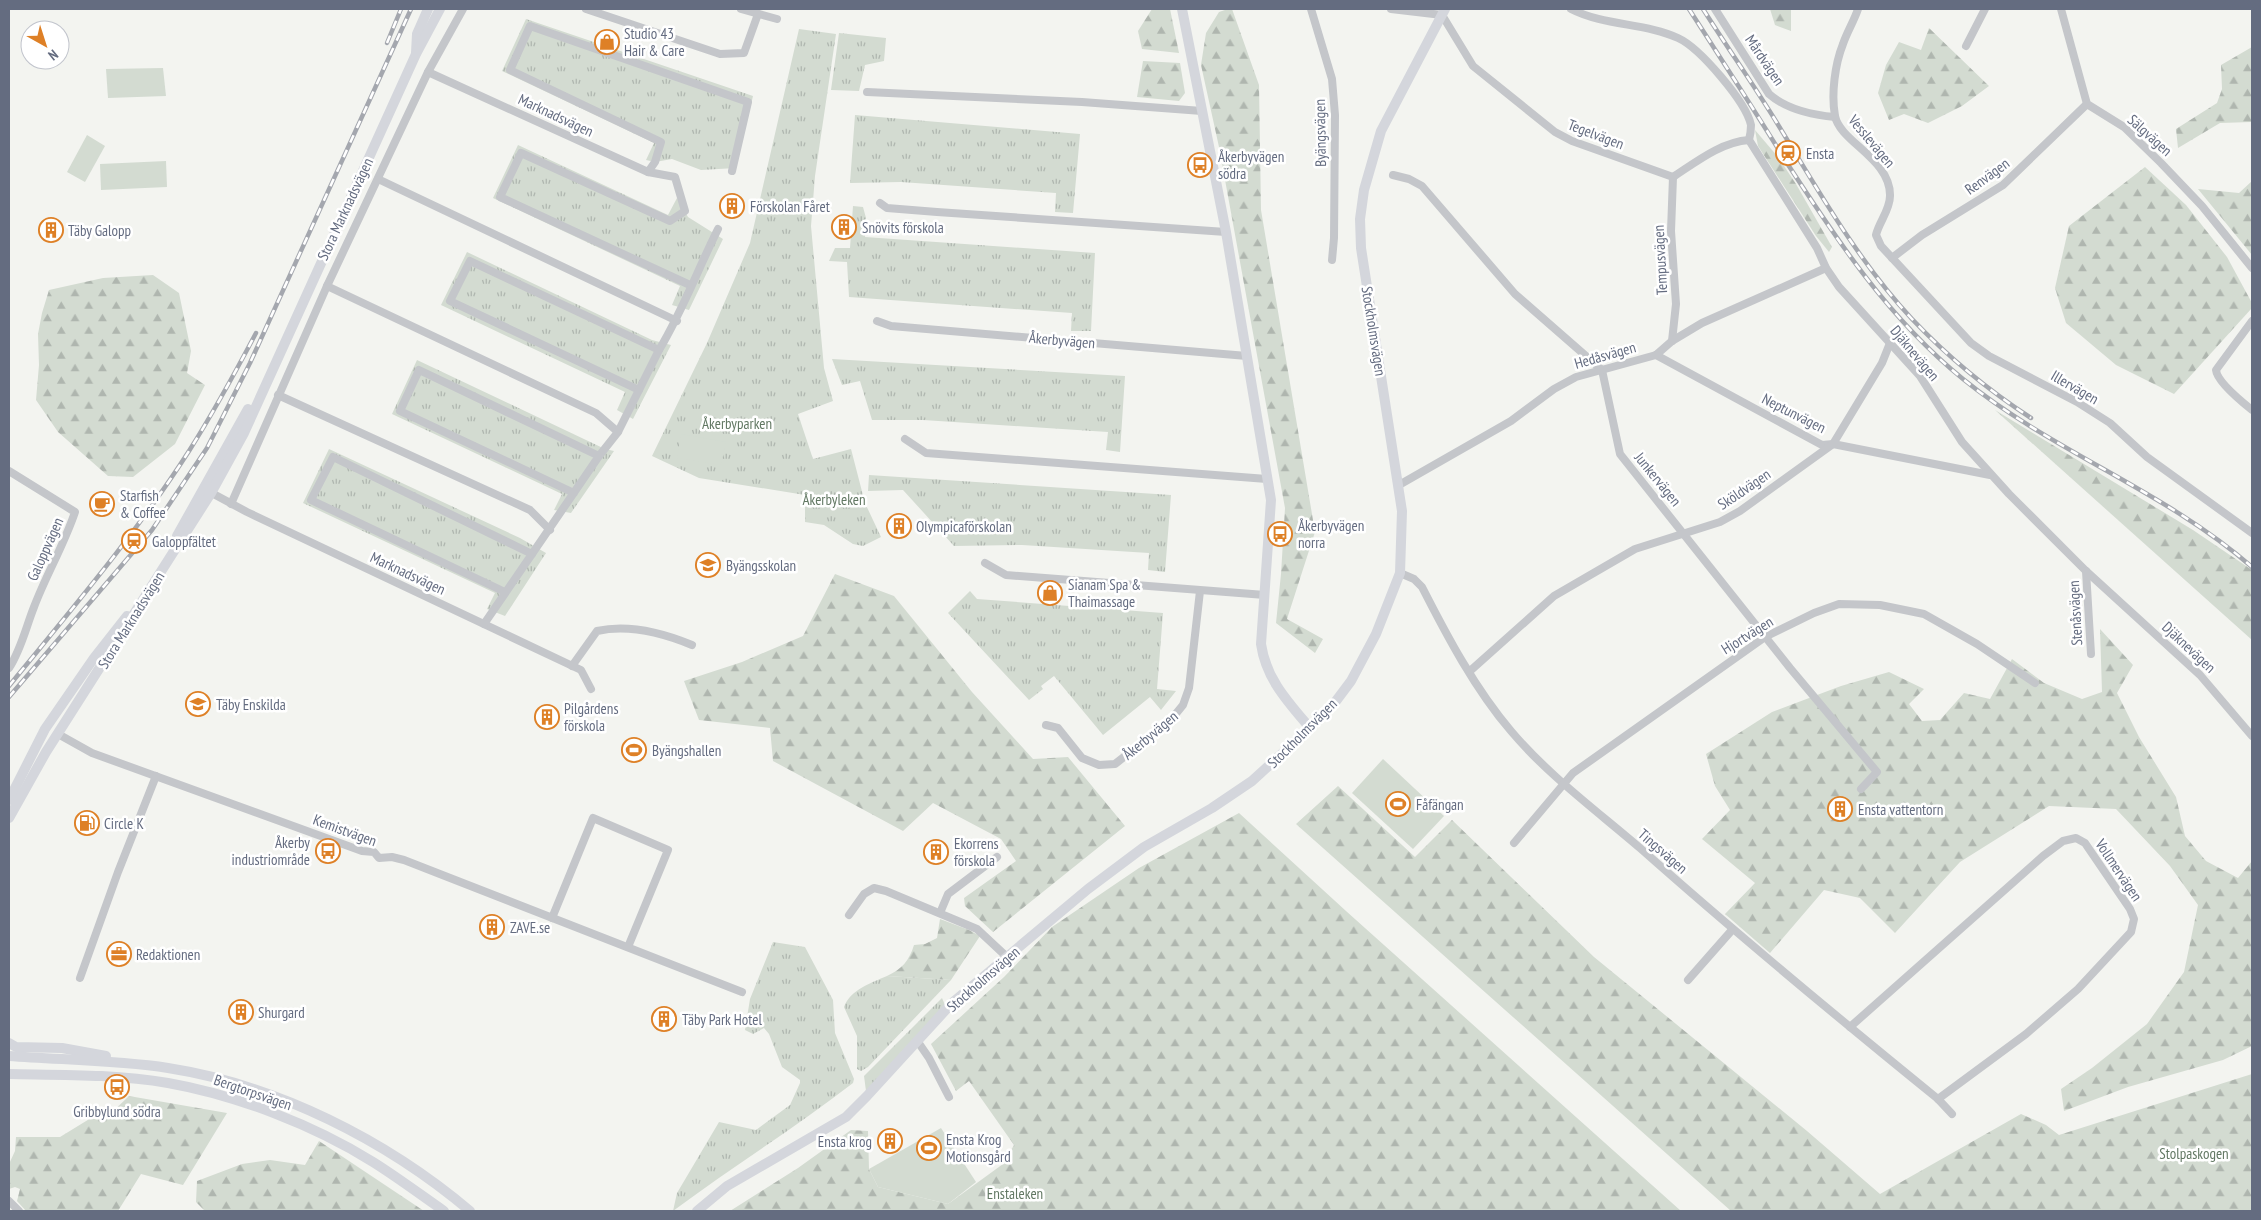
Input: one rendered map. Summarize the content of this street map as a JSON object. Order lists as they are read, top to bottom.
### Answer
{
  "streets": {
    "main road": ["Stora Marknadsvägen", "Stockholmsvägen", "Bergtorpsvägen"],
    "street": [
      "Mårdvägen",
      "Marknadsvägen",
      "Byängsvägen",
      "Tegelvägen",
      "Sälgvägen",
      "Vesslevägen",
      "Renvägen",
      "Tempusvägen",
      "Åkerbyvägen",
      "Djäknevägen",
      "Hedåsvägen",
      "Illervägen",
      "Neptunvägen",
      "Junkervägen",
      "Sköldvägen",
      "Galoppvägen",
      "Stenåsvägen",
      "Hjortvägen",
      "Kemistvägen",
      "Tingsvägen",
      "Vollmervägen"
    ]
  },
  "crossings": [
    ["Mårdvägen", "Vesslevägen"],
    ["Marknadsvägen", "Stora Marknadsvägen"],
    ["Tegelvägen", "Tempusvägen"],
    ["Tegelvägen", "Stockholmsvägen"],
    ["Sälgvägen", "Renvägen"],
    ["Vesslevägen", "Renvägen"],
    ["Vesslevägen", "Illervägen"],
    ["Renvägen", "Illervägen"],
    ["Stora Marknadsvägen", "Kemistvägen"],
    ["Tempusvägen", "Hedåsvägen"],
    ["Stockholmsvägen", "Hedåsvägen"],
    ["Stockholmsvägen", "Tingsvägen"],
    ["Djäknevägen", "Hedåsvägen"],
    ["Djäknevägen", "Neptunvägen"],
    ["Djäknevägen", "Sköldvägen"],
    ["Djäknevägen", "Stenåsvägen"],
    ["Hedåsvägen", "Neptunvägen"],
    ["Hedåsvägen", "Junkervägen"],
    ["Neptunvägen", "Sköldvägen"],
    ["Junkervägen", "Sköldvägen"],
    ["Junkervägen", "Hjortvägen"],
    ["Sköldvägen", "Tingsvägen"],
    ["Hjortvägen", "Tingsvägen"],
    ["Tingsvägen", "Vollmervägen"]
  ],
  "parks": [
    "Åkerbyparken",
    "Åkerbyleken",
    "Stolpaskogen",
    "Enstaleken"
  ],
  "places": {
    "shop": ["Studio 43 Hair & Care", "Sianam Spa & Thaimassage"],
    "station": ["Ensta", "Galoppfältet"],
    "bus stop": [
      "Åkerbyvägen södra",
      "Åkerbyvägen norra",
      "Åkerby industriområde",
      "Gribbylund södra"
    ],
    "building": [
      "Förskolan Fåret",
      "Snövits förskola",
      "Täby Galopp",
      "Olympicaförskolan",
      "Pilgårdens förskola",
      "Ensta vattentorn",
      "Ekorrens förskola",
      "ZAVE.se",
      "Shurgard",
      "Täby Park Hotel",
      "Ensta krog"
    ],
    "cafe": ["Starfish & Coffee"],
    "school or university": ["Byängsskolan", "Täby Enskilda"],
    "sports": ["Byängshallen", "Fåfängan", "Ensta Krog Motionsgård"],
    "fuel station": ["Circle K"],
    "office": ["Redaktionen"]
  },
  "north": "bottom right"
}
